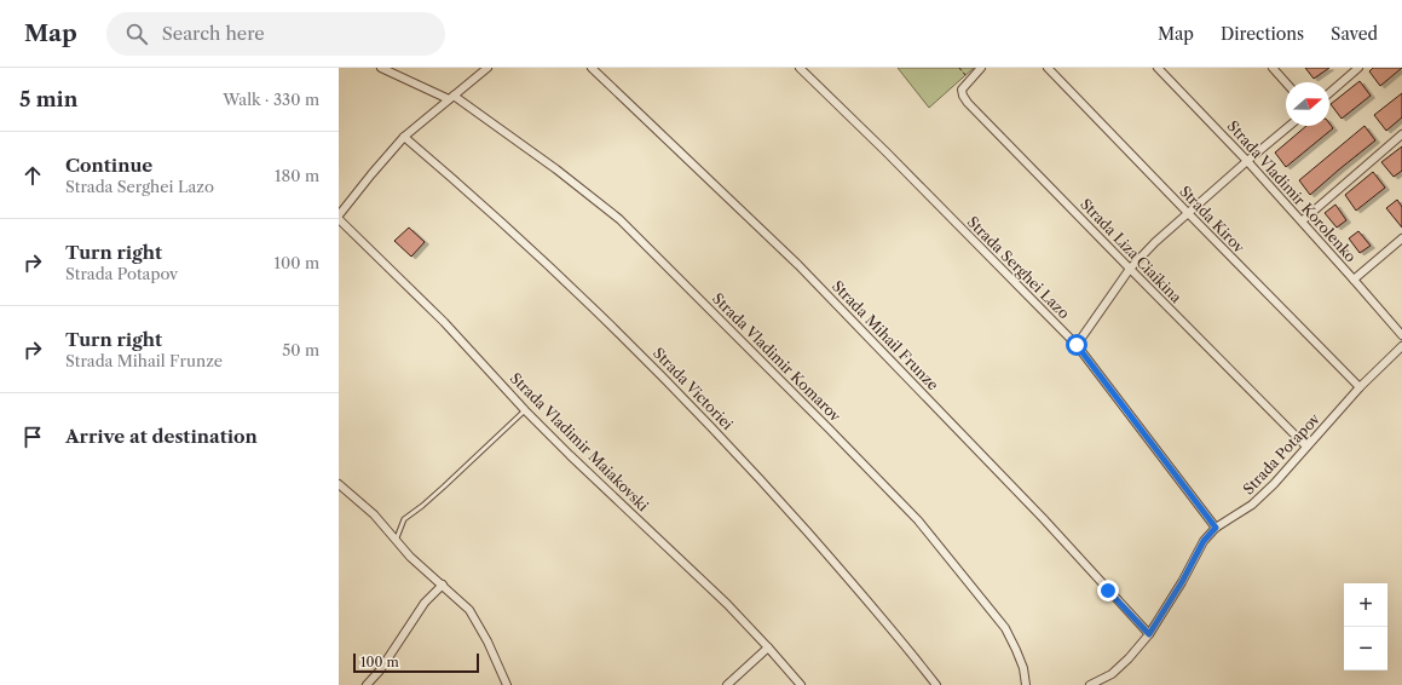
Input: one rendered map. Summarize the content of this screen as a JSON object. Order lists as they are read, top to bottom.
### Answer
{
  "streets": {
    "street": [
      "Strada Vladimir Korolenko",
      "Strada Kirov",
      "Strada Liza Ciaikina",
      "Strada Serghei Lazo",
      "Strada Mihail Frunze",
      "Strada Vladimir Komarov",
      "Strada Victoriei",
      "Strada Vladimir Maiakovski",
      "Strada Potapov"
    ]
  },
  "crossings": [
    ["Strada Kirov", "Strada Potapov"],
    ["Strada Liza Ciaikina", "Strada Potapov"],
    ["Strada Serghei Lazo", "Strada Potapov"],
    ["Strada Mihail Frunze", "Strada Potapov"]
  ],
  "scale_bar": "100 m",
  "north": "right",
  "page": {
    "header": "Map",
    "search": "Search here",
    "nav": ["Map", "Directions", "Saved"],
    "heading": ["5 min", "Walk · 330 m"],
    "list": [
      ["Continue", "Strada Serghei Lazo", "180 m"],
      ["Turn right", "Strada Potapov", "100 m"],
      ["Turn right", "Strada Mihail Frunze", "50 m"],
      "Arrive at destination"
    ],
    "map_buttons": ["+", "−"],
    "scale": "100 m"
  }
}
